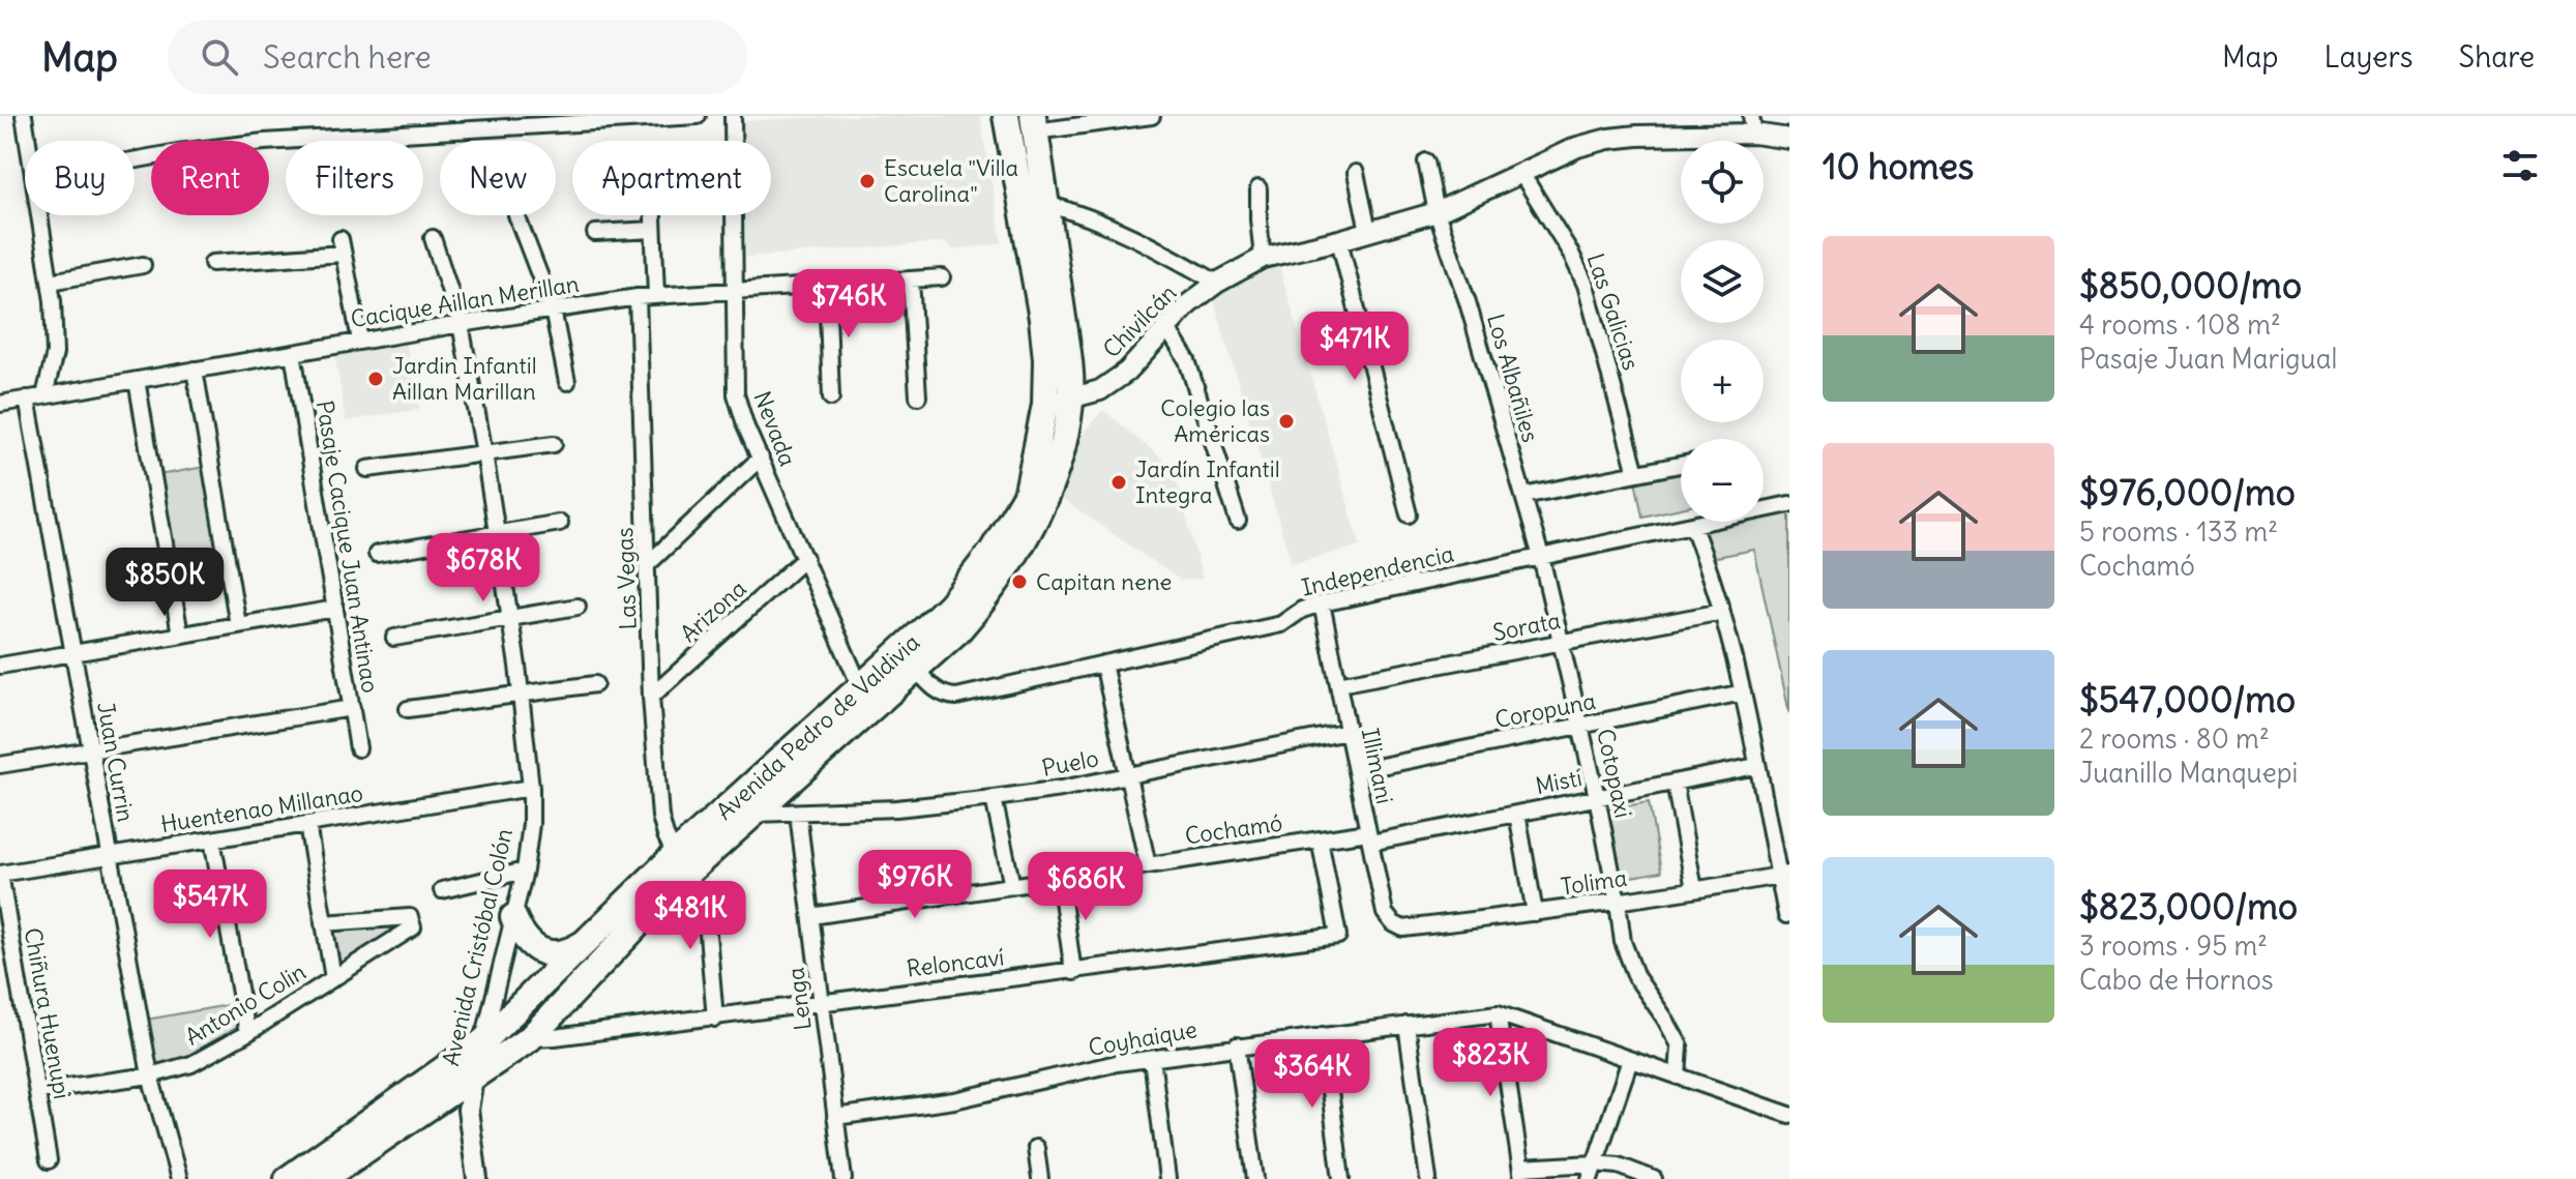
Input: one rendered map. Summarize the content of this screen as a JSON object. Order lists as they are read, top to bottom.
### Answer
{
  "streets": {
    "main road": ["Avenida Pedro de Valdivia"],
    "street": [
      "Cacique Aillan Merillan",
      "Las Galicias",
      "Chivilcán",
      "Los Albañiles",
      "Nevada",
      "Pasaje Cacique Juan Antinao",
      "Independencia",
      "Las Vegas",
      "Arizona",
      "Sorata",
      "Coropuna",
      "Juan Currin",
      "Puelo",
      "Illimani",
      "Cotopaxi",
      "Misti",
      "Huentenao Millanao",
      "Cochamó",
      "Tolima",
      "Avenida Cristóbal Colón",
      "Reloncaví",
      "Lenga",
      "Antonio Colin",
      "Chiñura Huenupi",
      "Coyhaique"
    ]
  },
  "crossings": [
    ["Cacique Aillan Merillan", "Nevada"],
    ["Cacique Aillan Merillan", "Pasaje Cacique Juan Antinao"],
    ["Cacique Aillan Merillan", "Las Vegas"],
    ["Cacique Aillan Merillan", "Juan Currin"],
    ["Cacique Aillan Merillan", "Avenida Cristóbal Colón"],
    ["Las Galicias", "Chivilcán"],
    ["Chivilcán", "Los Albañiles"],
    ["Chivilcán", "Avenida Pedro de Valdivia"],
    ["Los Albañiles", "Independencia"],
    ["Los Albañiles", "Cotopaxi"],
    ["Nevada", "Arizona"],
    ["Nevada", "Avenida Pedro de Valdivia"],
    ["Independencia", "Avenida Pedro de Valdivia"],
    ["Independencia", "Illimani"],
    ["Independencia", "Cotopaxi"],
    ["Las Vegas", "Arizona"],
    ["Las Vegas", "Avenida Pedro de Valdivia"],
    ["Las Vegas", "Reloncaví"],
    ["Sorata", "Illimani"],
    ["Sorata", "Cotopaxi"],
    ["Coropuna", "Illimani"],
    ["Coropuna", "Cotopaxi"],
    ["Avenida Pedro de Valdivia", "Puelo"],
    ["Avenida Pedro de Valdivia", "Avenida Cristóbal Colón"],
    ["Avenida Pedro de Valdivia", "Reloncaví"],
    ["Juan Currin", "Huentenao Millanao"],
    ["Juan Currin", "Antonio Colin"],
    ["Puelo", "Illimani"],
    ["Puelo", "Lenga"],
    ["Illimani", "Misti"],
    ["Illimani", "Cochamó"],
    ["Illimani", "Tolima"],
    ["Cotopaxi", "Misti"],
    ["Cotopaxi", "Tolima"],
    ["Cotopaxi", "Coyhaique"],
    ["Misti", "Cochamó"],
    ["Huentenao Millanao", "Avenida Cristóbal Colón"],
    ["Huentenao Millanao", "Chiñura Huenupi"],
    ["Cochamó", "Reloncaví"],
    ["Cochamó", "Lenga"],
    ["Reloncaví", "Lenga"],
    ["Lenga", "Coyhaique"],
    ["Antonio Colin", "Chiñura Huenupi"]
  ],
  "places": [
    "Escuela \"Villa Carolina\"",
    "Jardin Infantil Aillan Marillan",
    "Colegio las Américas",
    "Jardín Infantil Integra",
    "Capitan nene"
  ],
  "page": {
    "header": "Map",
    "search": "Search here",
    "nav": ["Map", "Layers", "Share"],
    "heading": "10 homes",
    "map_buttons": ["+", "−"],
    "chip": [
      "Buy",
      "Rent",
      "Filters",
      "New",
      "Apartment"
    ],
    "list": [
      {
        "name": "$850,000/mo",
        "note": "4 rooms · 108 m² · Pasaje Juan Marigual"
      },
      {
        "name": "$976,000/mo",
        "note": "5 rooms · 133 m² · Cochamó"
      },
      {
        "name": "$547,000/mo",
        "note": "2 rooms · 80 m² · Juanillo Manquepi"
      },
      {
        "name": "$823,000/mo",
        "note": "3 rooms · 95 m² · Cabo de Hornos"
      }
    ],
    "price": [
      "$746K",
      "$471K",
      "$678K",
      "$850K",
      "$976K",
      "$686K",
      "$547K",
      "$481K",
      "$823K",
      "$364K"
    ]
  }
}
